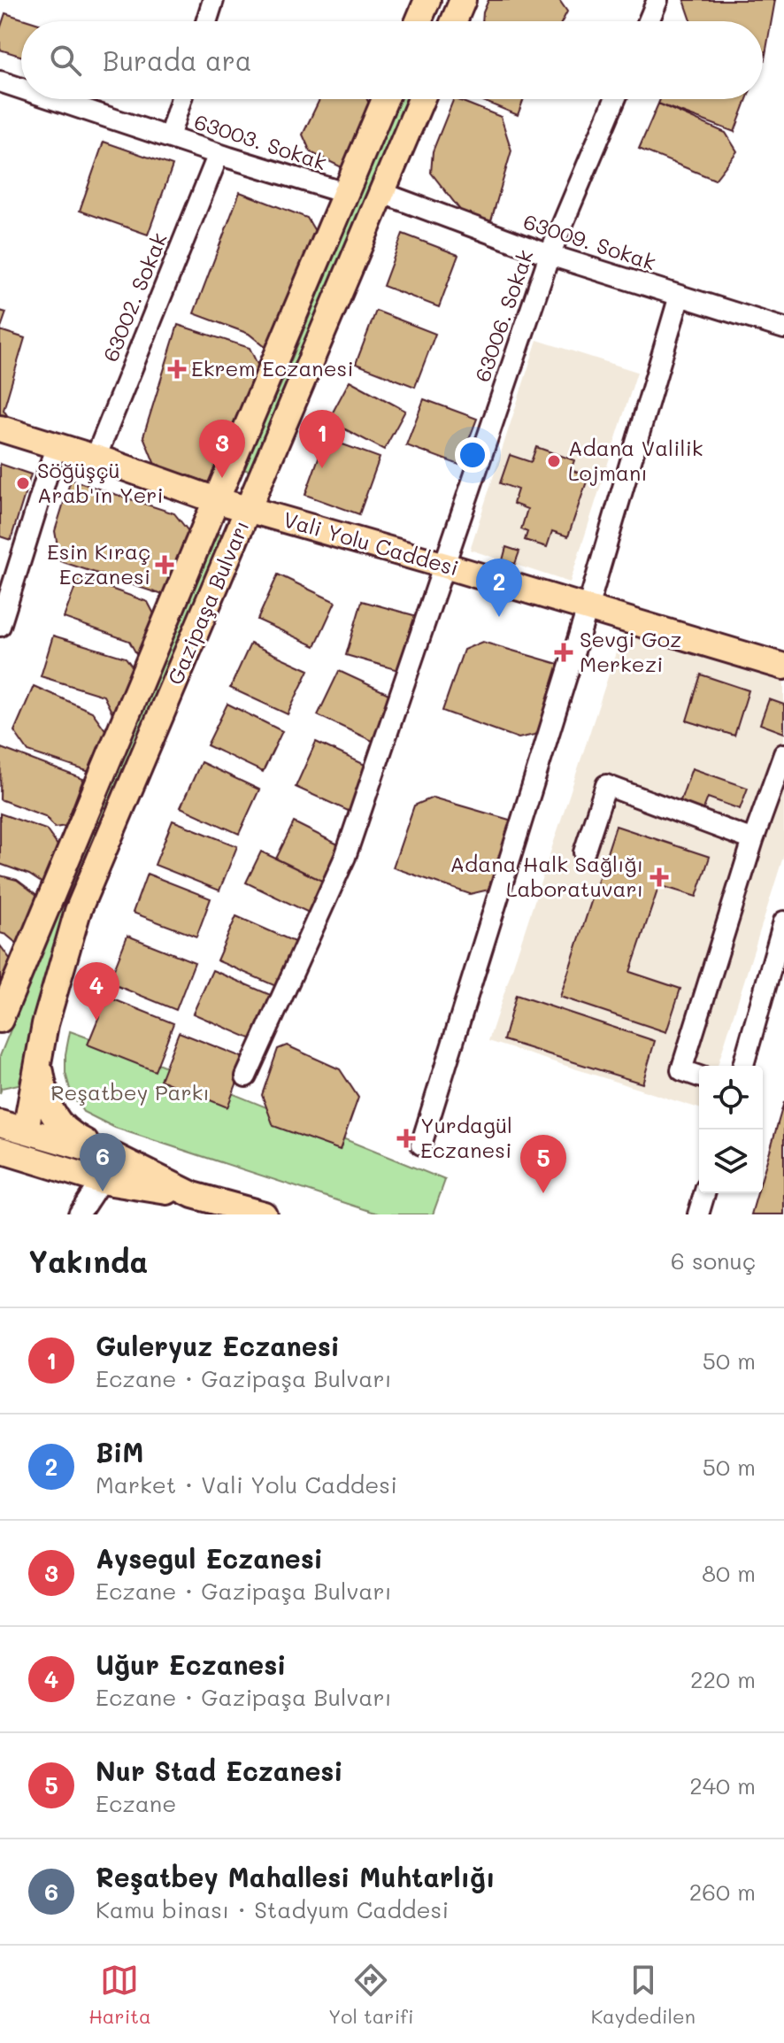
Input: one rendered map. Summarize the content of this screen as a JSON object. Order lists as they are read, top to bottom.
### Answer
{
  "streets": {
    "main road": ["Vali Yolu Caddesi", "Gazipaşa Bulvarı"],
    "street": [
      "63003. Sokak",
      "63009. Sokak",
      "63002. Sokak",
      "63006. Sokak"
    ]
  },
  "crossings": [
    ["63003. Sokak", "63002. Sokak"],
    ["63003. Sokak", "Gazipaşa Bulvarı"],
    ["63009. Sokak", "63006. Sokak"],
    ["63009. Sokak", "Gazipaşa Bulvarı"],
    ["63002. Sokak", "Vali Yolu Caddesi"],
    ["63006. Sokak", "Vali Yolu Caddesi"],
    ["Vali Yolu Caddesi", "Gazipaşa Bulvarı"]
  ],
  "parks": ["Reşatbey Parkı"],
  "places": {
    "health": [
      "Ekrem Eczanesi",
      "Esin Kıraç Eczanesi",
      "Sevgi Goz Merkezi",
      "Adana Halk Sağlığı Laboratuvarı",
      "Yurdagül Eczanesi"
    ],
    "other": ["Adana Valilik Lojmanı", "Söğüşçü Arab'ın Yeri"]
  },
  "page": {
    "search": "Burada ara",
    "pins": [
      "1",
      "3",
      "2",
      "4",
      "6",
      "5"
    ],
    "heading": ["Yakında", "6 sonuç"],
    "list": [
      {
        "mark": "1",
        "name": "Guleryuz Eczanesi",
        "note": "Eczane · Gazipaşa Bulvarı",
        "value": "50 m"
      },
      {
        "mark": "2",
        "name": "BiM",
        "note": "Market · Vali Yolu Caddesi",
        "value": "50 m"
      },
      {
        "mark": "3",
        "name": "Aysegul Eczanesi",
        "note": "Eczane · Gazipaşa Bulvarı",
        "value": "80 m"
      },
      {
        "mark": "4",
        "name": "Uğur Eczanesi",
        "note": "Eczane · Gazipaşa Bulvarı",
        "value": "220 m"
      },
      {
        "mark": "5",
        "name": "Nur Stad Eczanesi",
        "note": "Eczane",
        "value": "240 m"
      },
      {
        "mark": "6",
        "name": "Reşatbey Mahallesi Muhtarlığı",
        "note": "Kamu binası · Stadyum Caddesi",
        "value": "260 m"
      }
    ],
    "nav": ["Harita", "Yol tarifi", "Kaydedilen"]
  }
}
